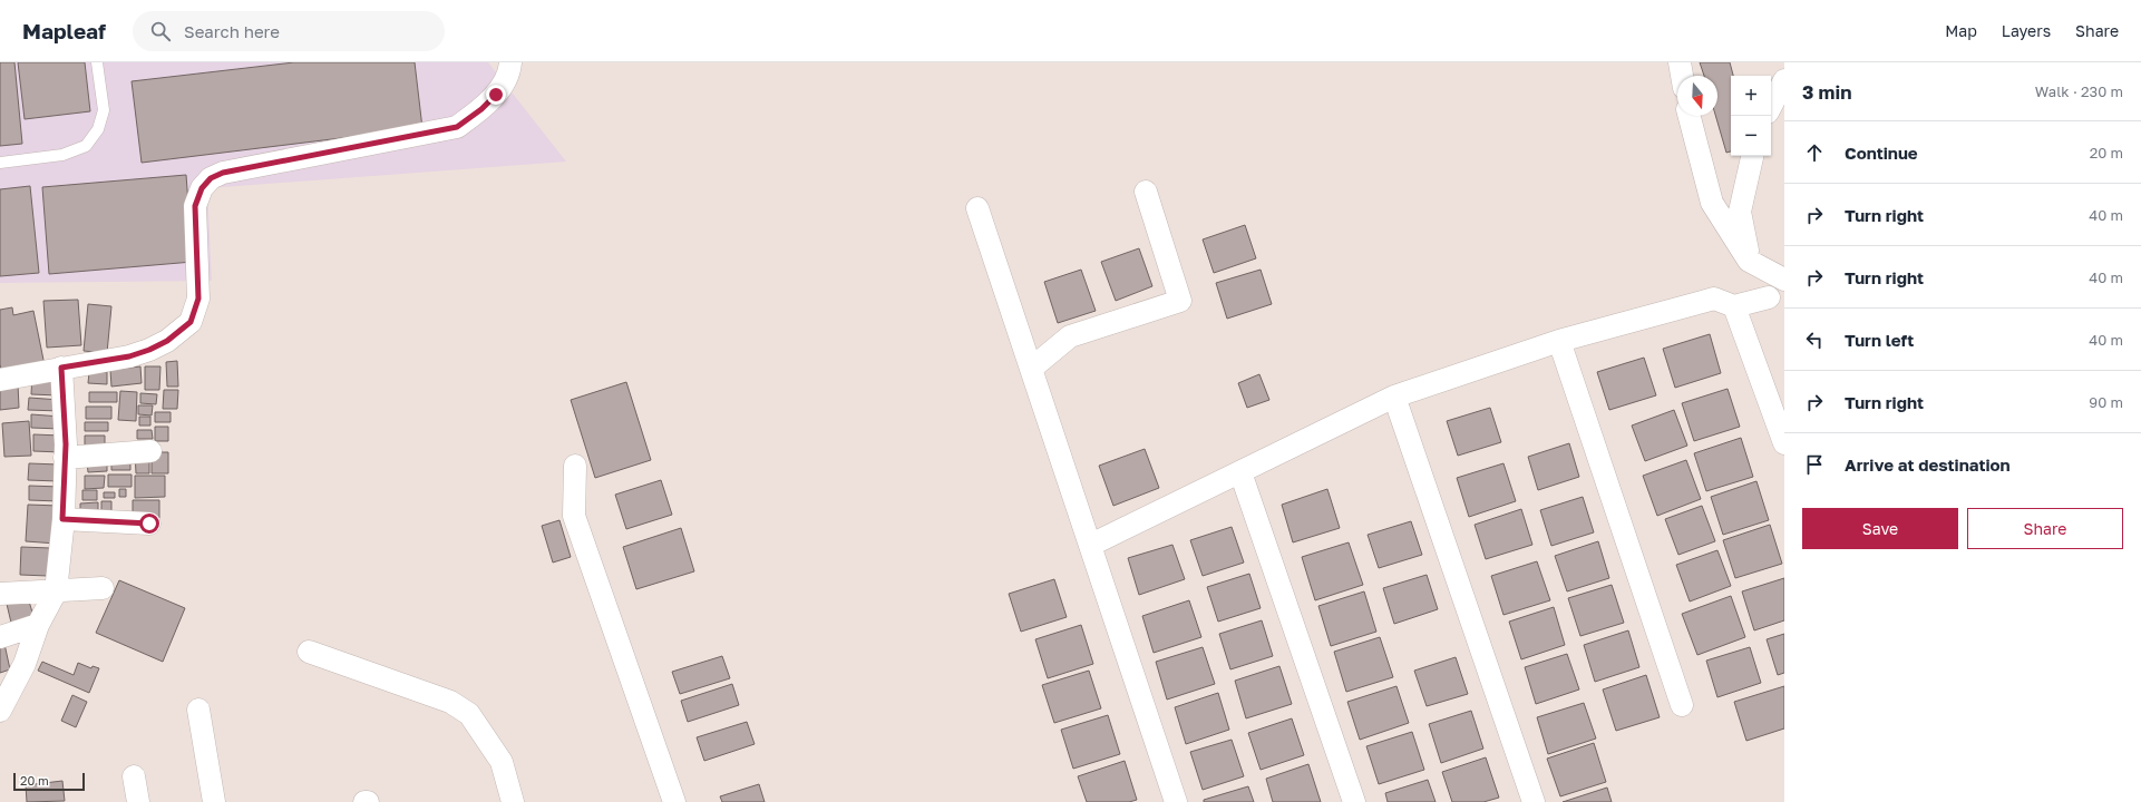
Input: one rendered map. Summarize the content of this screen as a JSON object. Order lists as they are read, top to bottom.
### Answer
{
  "scale_bar": "20 m",
  "north": "bottom",
  "page": {
    "header": "Mapleaf",
    "search": "Search here",
    "nav": ["Map", "Layers", "Share"],
    "heading": ["3 min", "Walk · 230 m"],
    "map_buttons": ["+", "−"],
    "list": [
      ["Continue", "20 m"],
      ["Turn right", "40 m"],
      ["Turn right", "40 m"],
      ["Turn left", "40 m"],
      ["Turn right", "90 m"],
      "Arrive at destination"
    ],
    "buttons": ["Save", "Share"],
    "scale": "20 m"
  }
}
